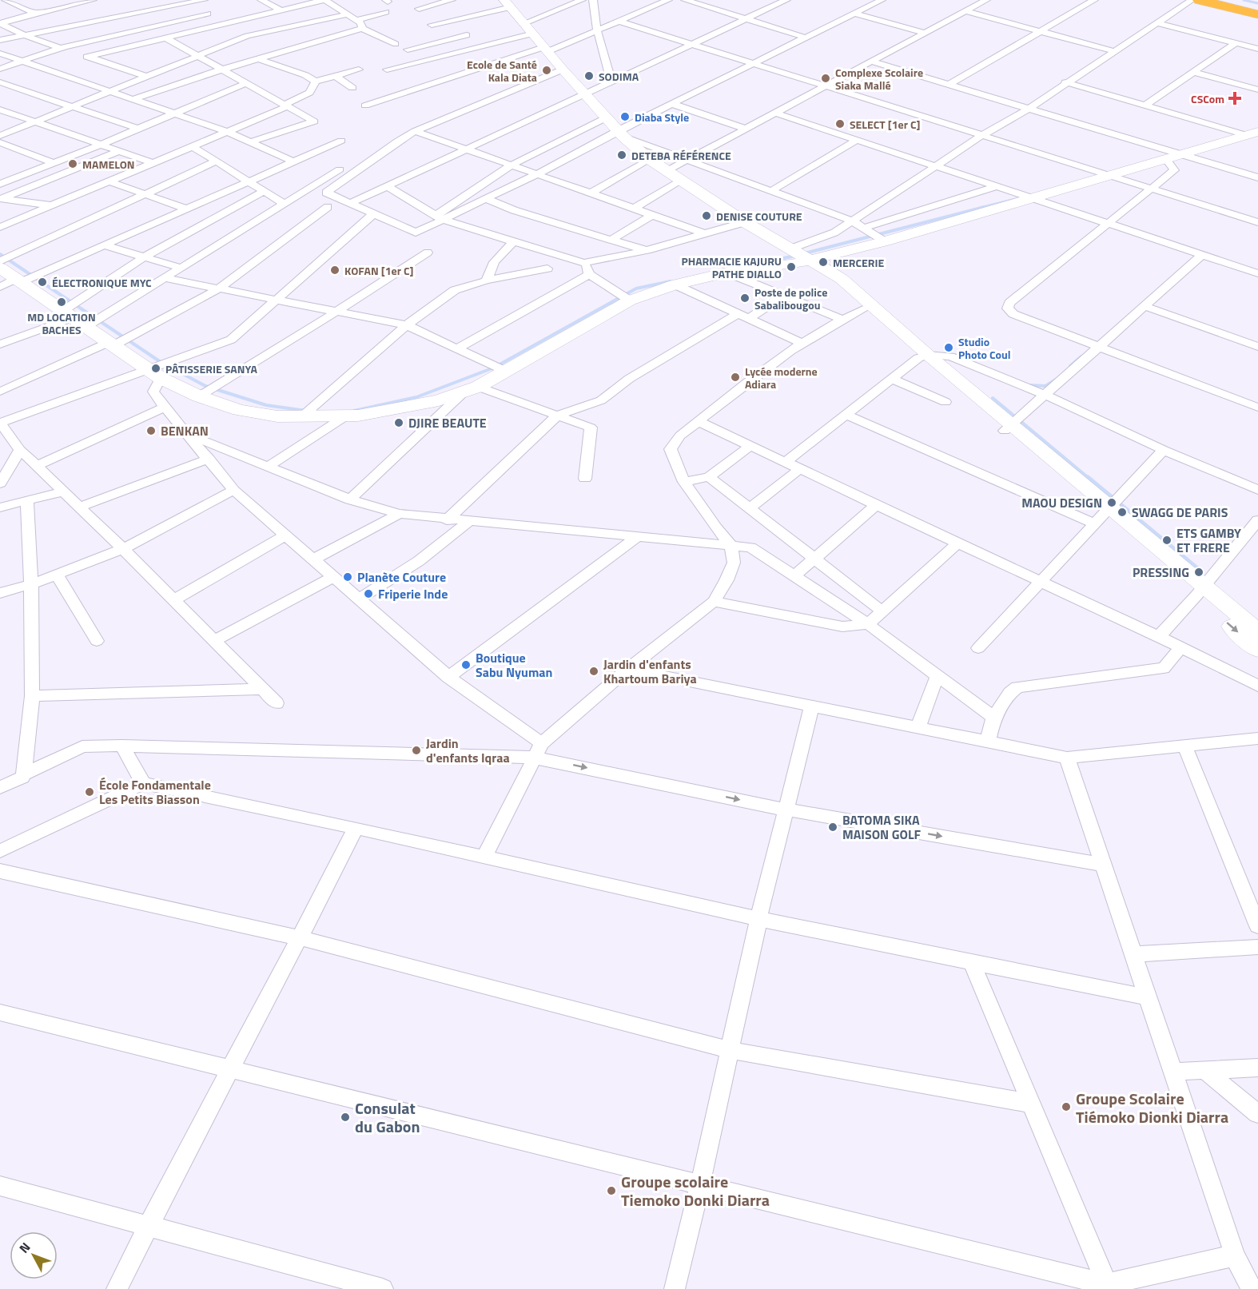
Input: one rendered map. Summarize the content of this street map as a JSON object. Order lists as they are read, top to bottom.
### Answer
{
  "places": {
    "other": [
      "Ecole de Santé Kala Diata",
      "SODIMA",
      "Complexe Scolaire Siaka Mallé",
      "Diaba Style",
      "SELECT [1er C]",
      "DETEBA RÉFÉRENCE",
      "MAMELON",
      "DENISE COUTURE",
      "MERCERIE",
      "PHARMACIE KAJURU PATHE DIALLO",
      "KOFAN [1er C]",
      "ÉLECTRONIQUE MYC",
      "Poste de police Sabalibougou",
      "MD LOCATION BACHES",
      "Studio Photo Coul",
      "PÂTISSERIE SANYA",
      "Lycée moderne Adiara",
      "DJIRE BEAUTE",
      "BENKAN",
      "MAOU DESIGN",
      "SWAGG DE PARIS",
      "ETS GAMBY ET FRERE",
      "PRESSING",
      "Planète Couture",
      "Friperie Inde",
      "Boutique Sabu Nyuman",
      "Jardin d'enfants Khartoum Bariya",
      "Jardin d'enfants Iqraa",
      "École Fondamentale Les Petits Biasson",
      "BATOMA SIKA MAISON GOLF",
      "Groupe Scolaire Tiémoko Dionki Diarra",
      "Consulat du Gabon",
      "Groupe scolaire Tiemoko Donki Diarra"
    ],
    "health": ["CSCom"]
  },
  "north": "top left"
}
